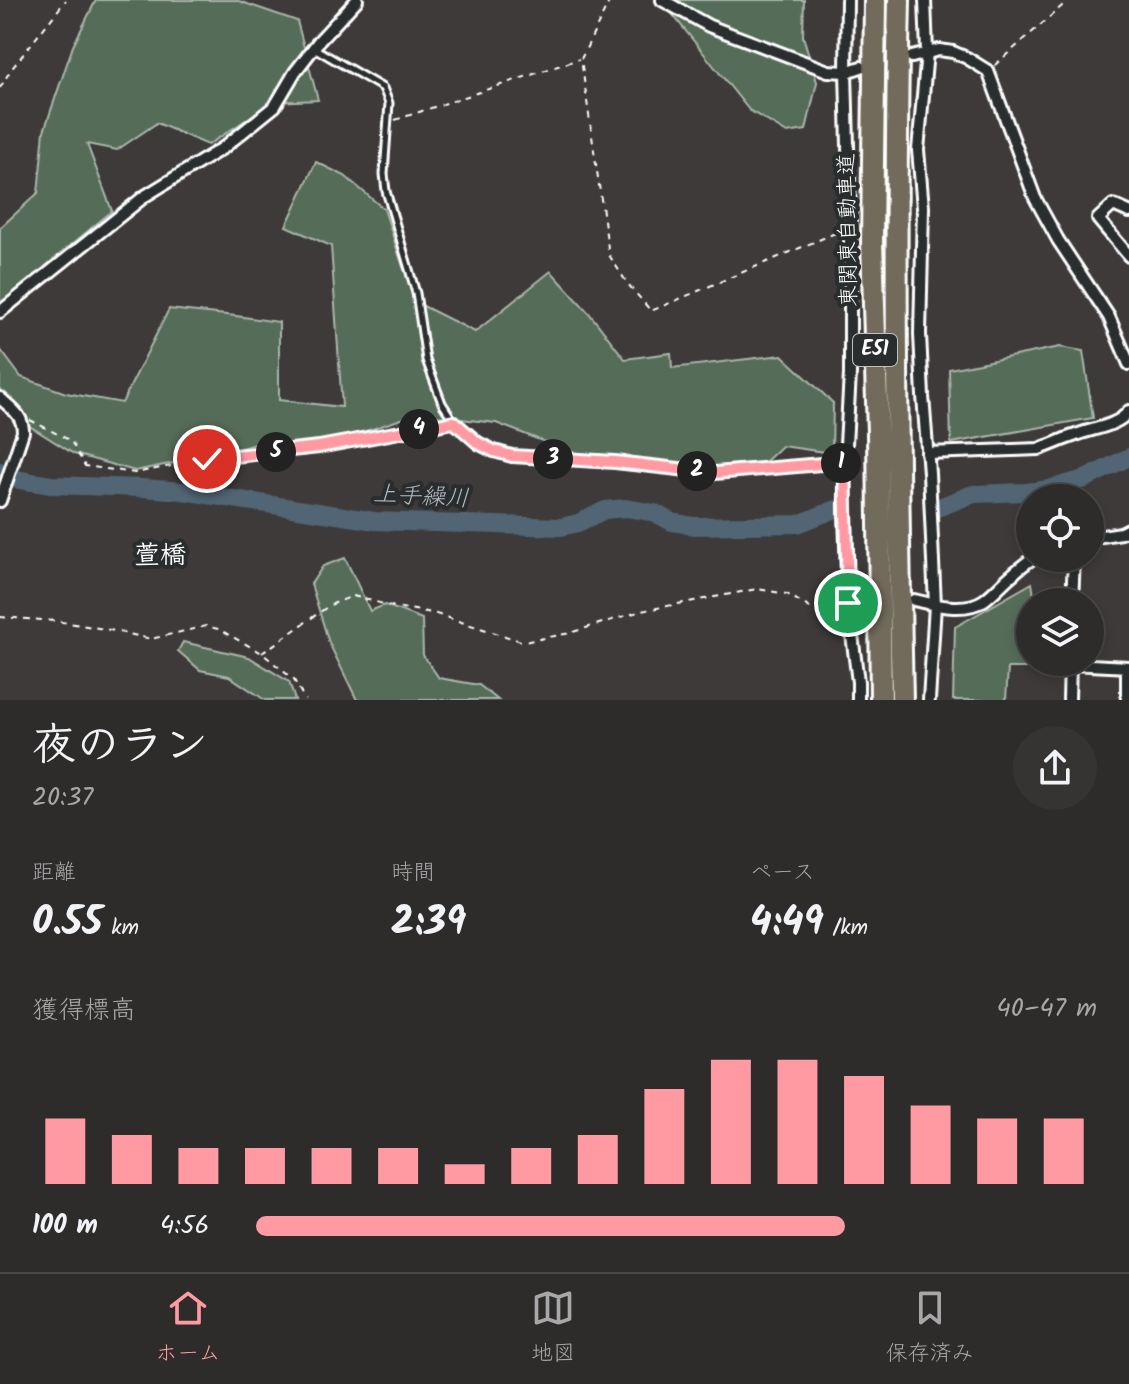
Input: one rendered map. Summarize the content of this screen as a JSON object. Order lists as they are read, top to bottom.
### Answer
{
  "streets": {
    "highway": ["東関東自動車道", "E51"]
  },
  "districts": ["萱橋"],
  "water": ["上手繰川"],
  "page": {
    "pins": [
      "4",
      "5",
      "3",
      "1",
      "2"
    ],
    "heading": ["夜のラン", "20:37"],
    "stats": [
      ["距離", "0.55 km"],
      ["時間", "2:39"],
      ["ペース", "4:49 /km"]
    ],
    "chart": ["獲得標高", "40–47 m"],
    "list": [
      {
        "name": "100 m",
        "note": "4:56"
      }
    ],
    "tabs": ["ホーム", "地図", "保存済み"]
  }
}
